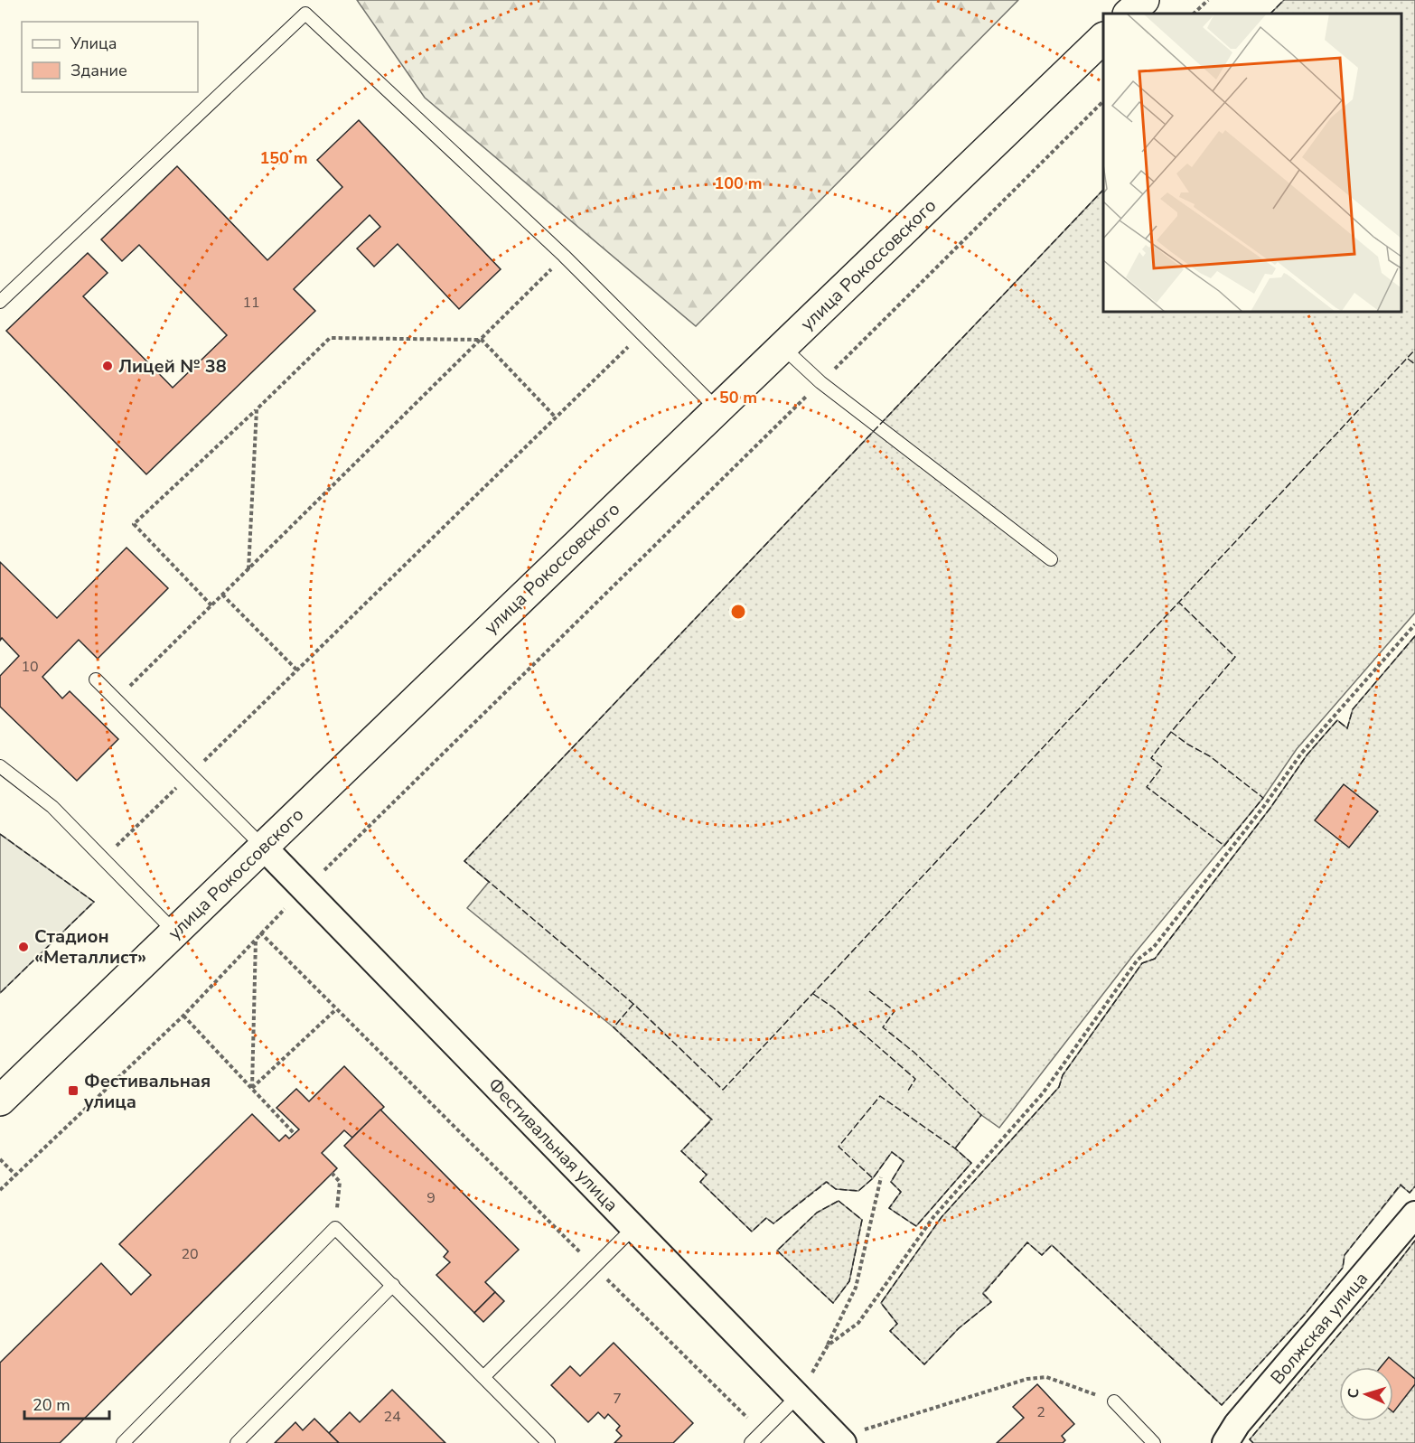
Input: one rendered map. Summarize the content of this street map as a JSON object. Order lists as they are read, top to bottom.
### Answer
{
  "streets": {
    "street": ["улица Рокоссовского", "Фестивальная улица", "Волжская улица"]
  },
  "crossings": [
    ["улица Рокоссовского", "Фестивальная улица"]
  ],
  "places": {
    "other": ["Лицей № 38", "Стадион «Металлист»"],
    "transit": ["Фестивальная улица"]
  },
  "house_numbers": [
    "11",
    "10",
    "9",
    "20",
    "7",
    "2",
    "24"
  ],
  "legend": ["Улица", "Здание"],
  "scale_bar": "20 m",
  "north": "left",
  "rings": ["150 m", "100 m", "50 m"]
}
